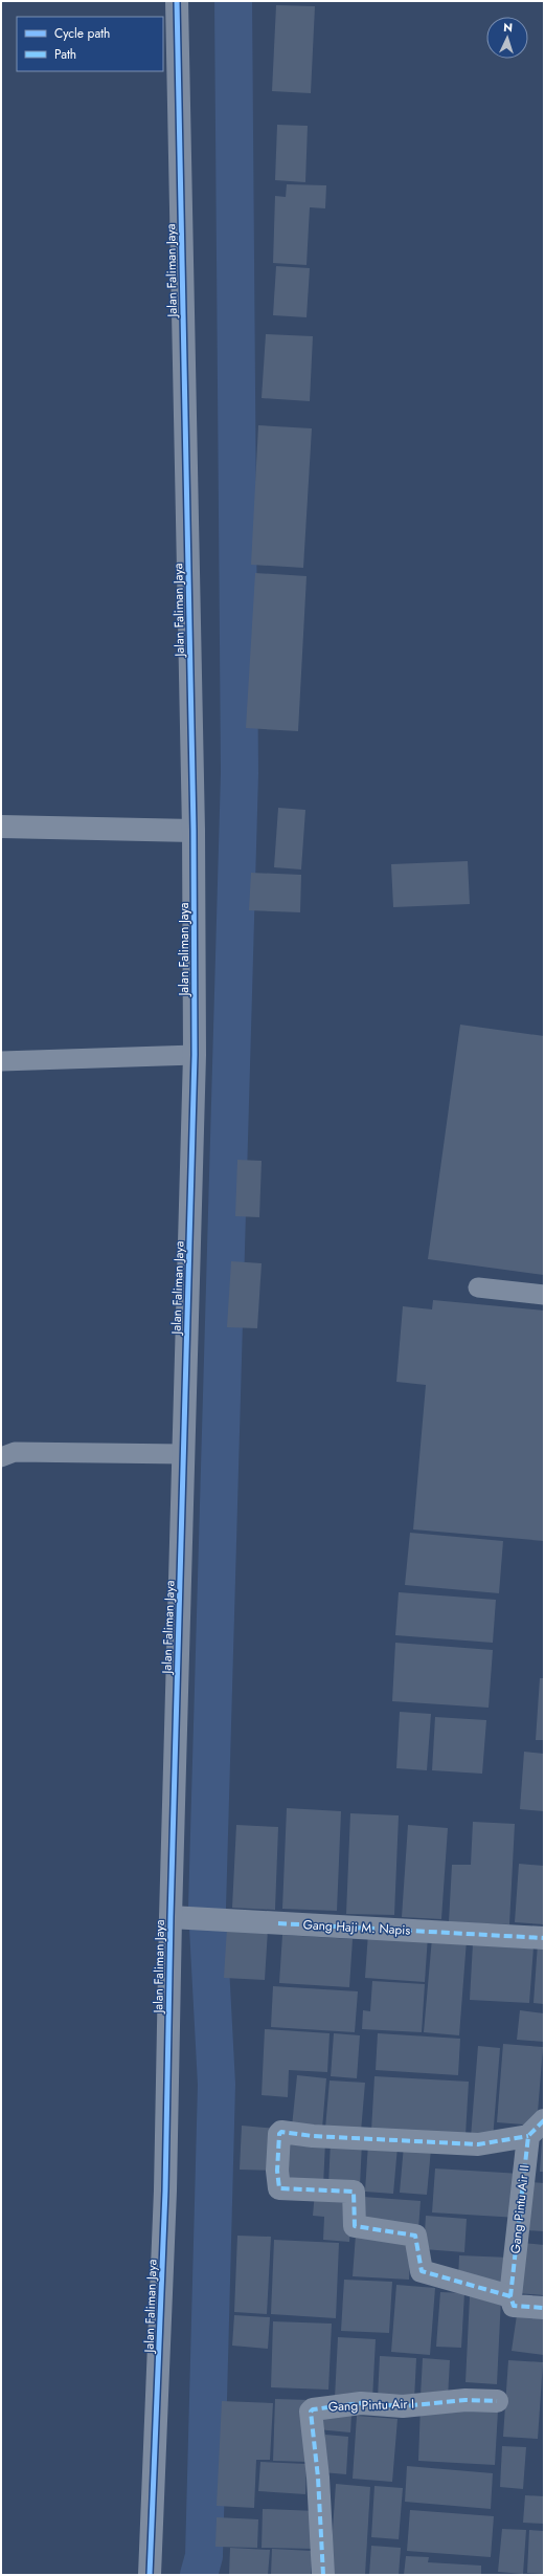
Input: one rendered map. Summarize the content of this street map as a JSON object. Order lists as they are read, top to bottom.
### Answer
{
  "streets": {
    "street": [
      "Jalan Faliman Jaya",
      "Gang Haji M. Napis",
      "Gang Pintu Air II",
      "Gang Pintu Air I"
    ]
  },
  "crossings": [
    ["Jalan Faliman Jaya", "Gang Haji M. Napis"]
  ],
  "legend": ["Cycle path", "Path"],
  "north": "top"
}
